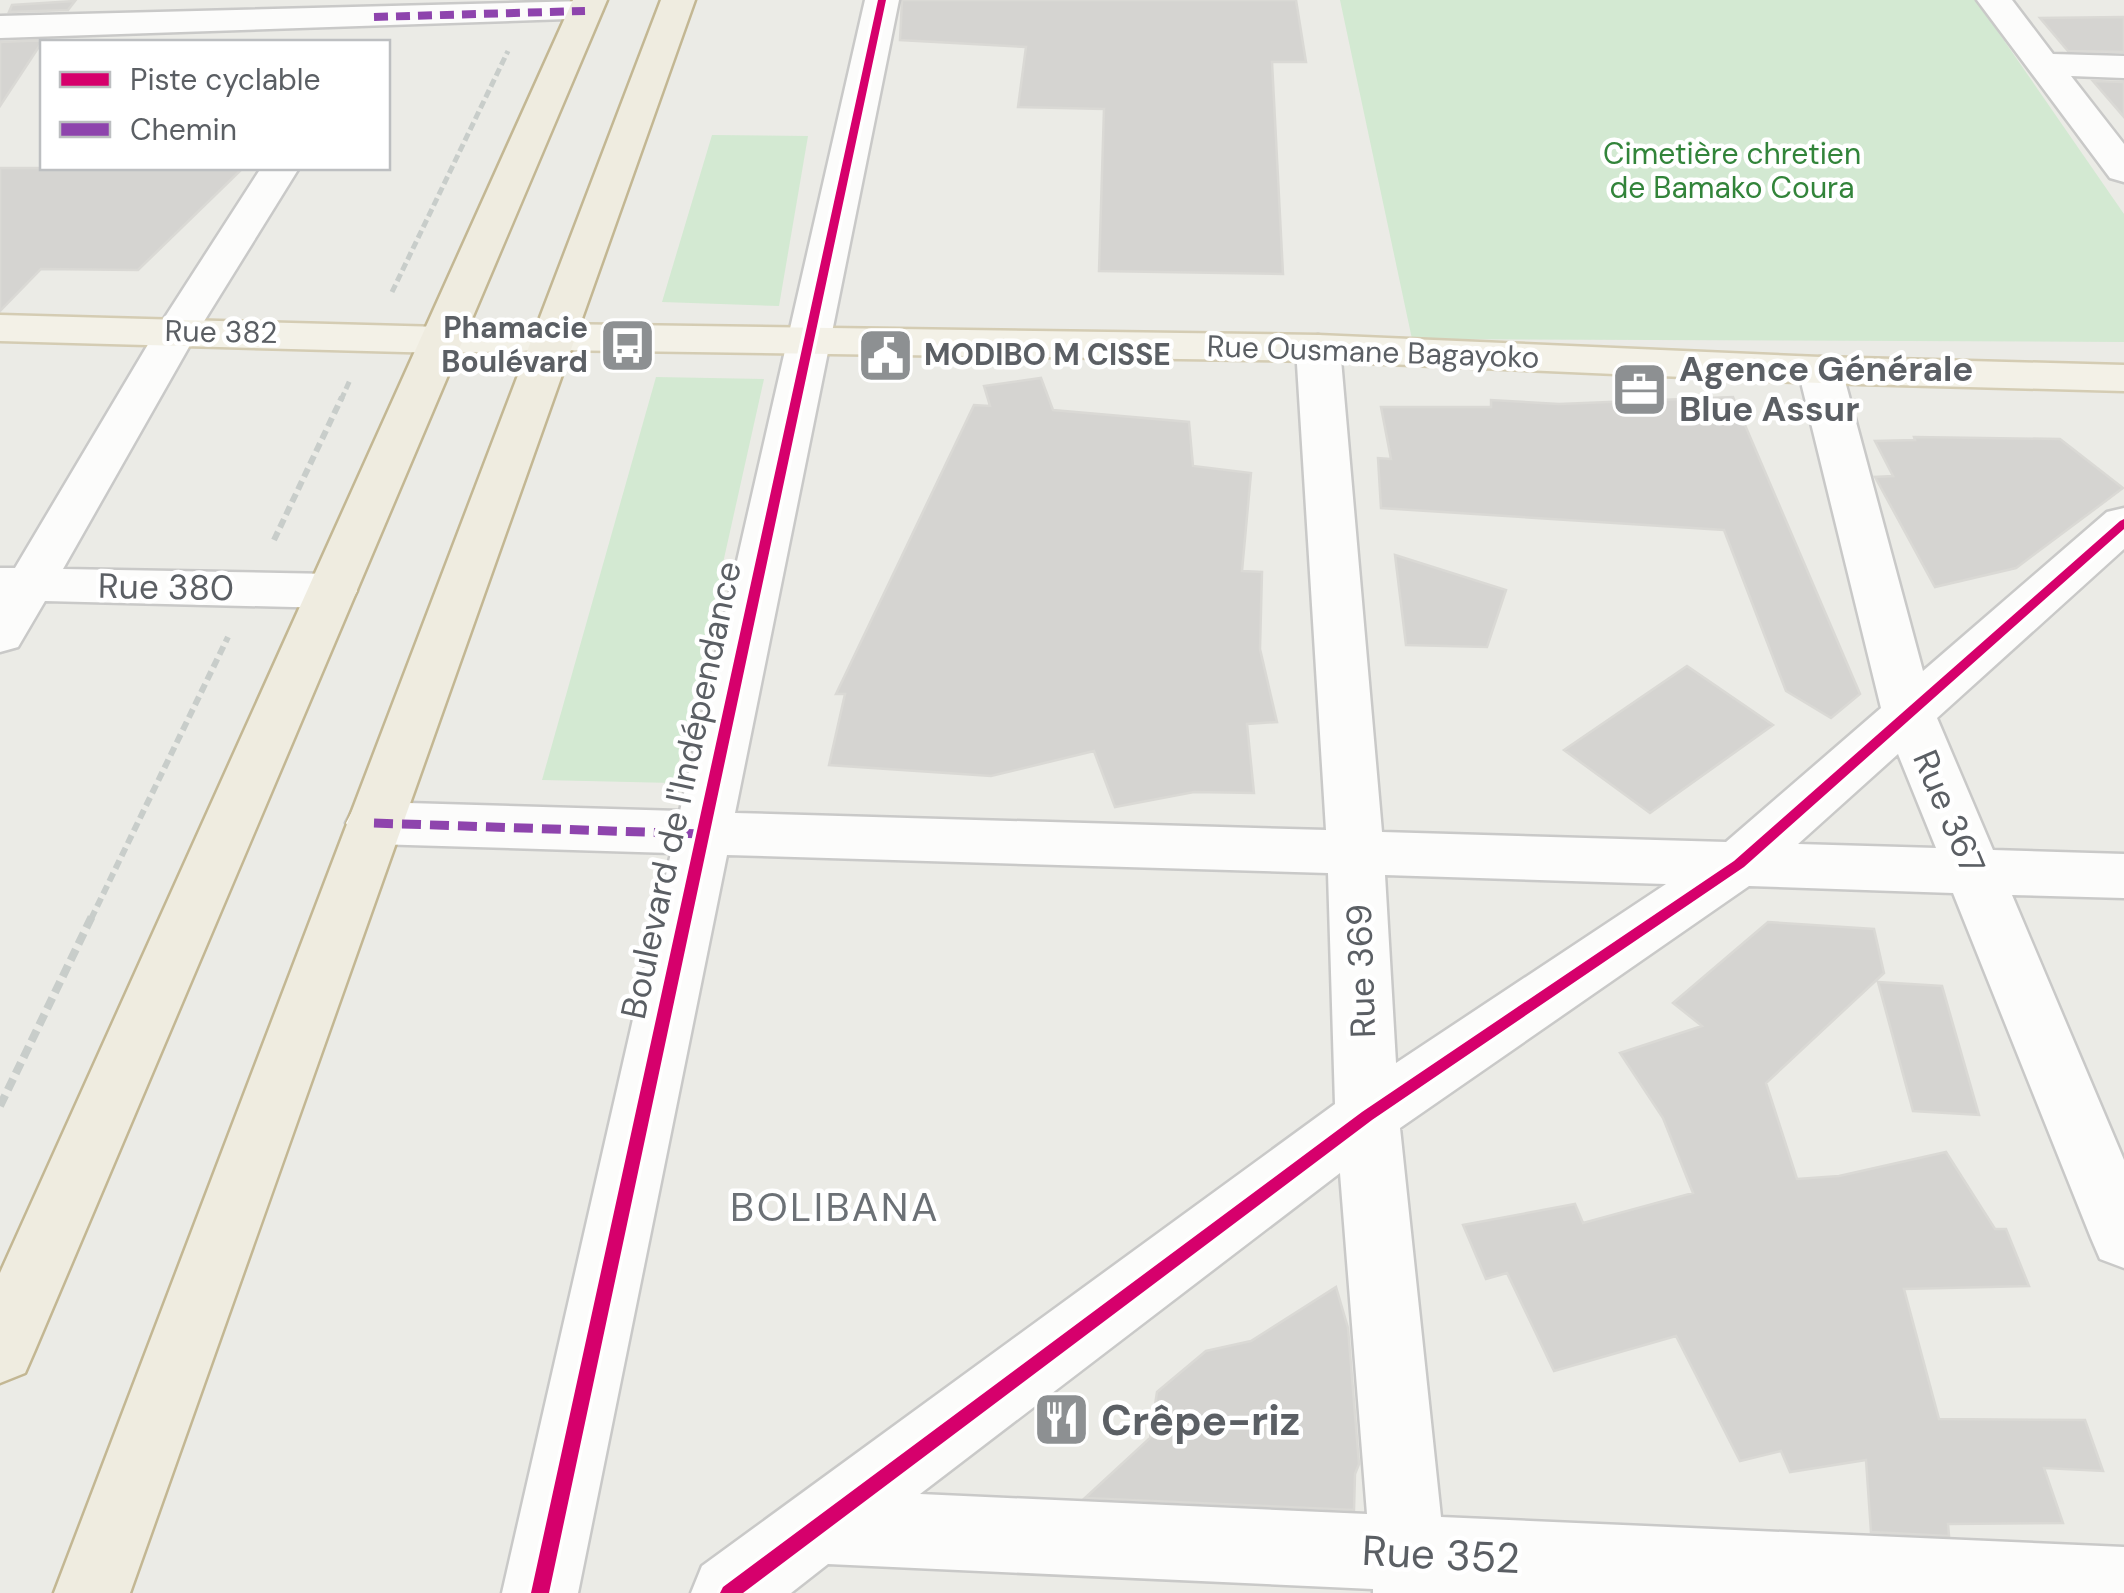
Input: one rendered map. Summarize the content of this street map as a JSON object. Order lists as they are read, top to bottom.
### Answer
{
  "streets": {
    "main road": ["Rue 382", "Rue Ousmane Bagayoko"],
    "street": [
      "Rue 380",
      "Boulevard de l'Indépendance",
      "Rue 367",
      "Rue 369",
      "Rue 352"
    ]
  },
  "crossings": [
    ["Rue 382", "Rue Ousmane Bagayoko"],
    ["Rue Ousmane Bagayoko", "Boulevard de l'Indépendance"],
    ["Rue Ousmane Bagayoko", "Rue 367"],
    ["Rue Ousmane Bagayoko", "Rue 369"],
    ["Rue 369", "Rue 352"]
  ],
  "districts": ["BOLIBANA"],
  "parks": ["Cimetière chretien de Bamako Coura"],
  "places": {
    "bus stop": ["Phamacie Boulévard"],
    "public building": ["MODIBO M CISSE"],
    "office": ["Agence Générale Blue Assur"],
    "restaurant": ["Crêpe-riz"]
  },
  "legend": ["Piste cyclable", "Chemin"]
}
